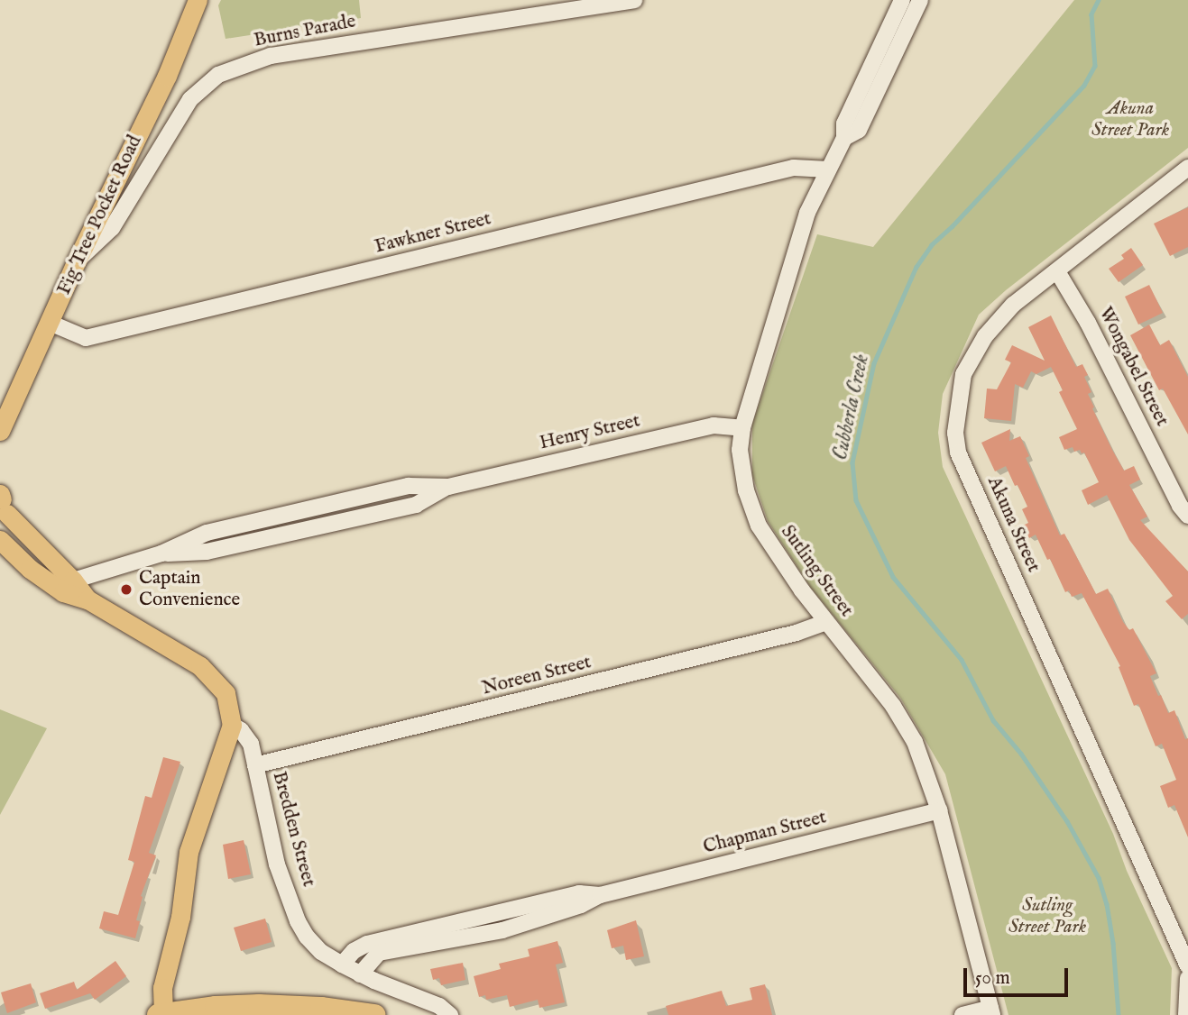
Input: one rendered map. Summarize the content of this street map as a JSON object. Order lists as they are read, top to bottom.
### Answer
{
  "streets": {
    "main road": ["Fig Tree Pocket Road"],
    "street": [
      "Burns Parade",
      "Fawkner Street",
      "Wongabel Street",
      "Henry Street",
      "Akuna Street",
      "Sutling Street",
      "Noreen Street",
      "Bredden Street",
      "Chapman Street"
    ]
  },
  "crossings": [
    ["Burns Parade", "Fig Tree Pocket Road"],
    ["Fig Tree Pocket Road", "Fawkner Street"],
    ["Fawkner Street", "Sutling Street"],
    ["Wongabel Street", "Akuna Street"],
    ["Henry Street", "Sutling Street"],
    ["Sutling Street", "Noreen Street"],
    ["Sutling Street", "Chapman Street"],
    ["Noreen Street", "Bredden Street"],
    ["Bredden Street", "Chapman Street"]
  ],
  "water": ["Cubberla Creek"],
  "parks": ["Akuna Street Park", "Sutling Street Park"],
  "places": ["Captain Convenience"],
  "scale_bar": "50 m"
}
